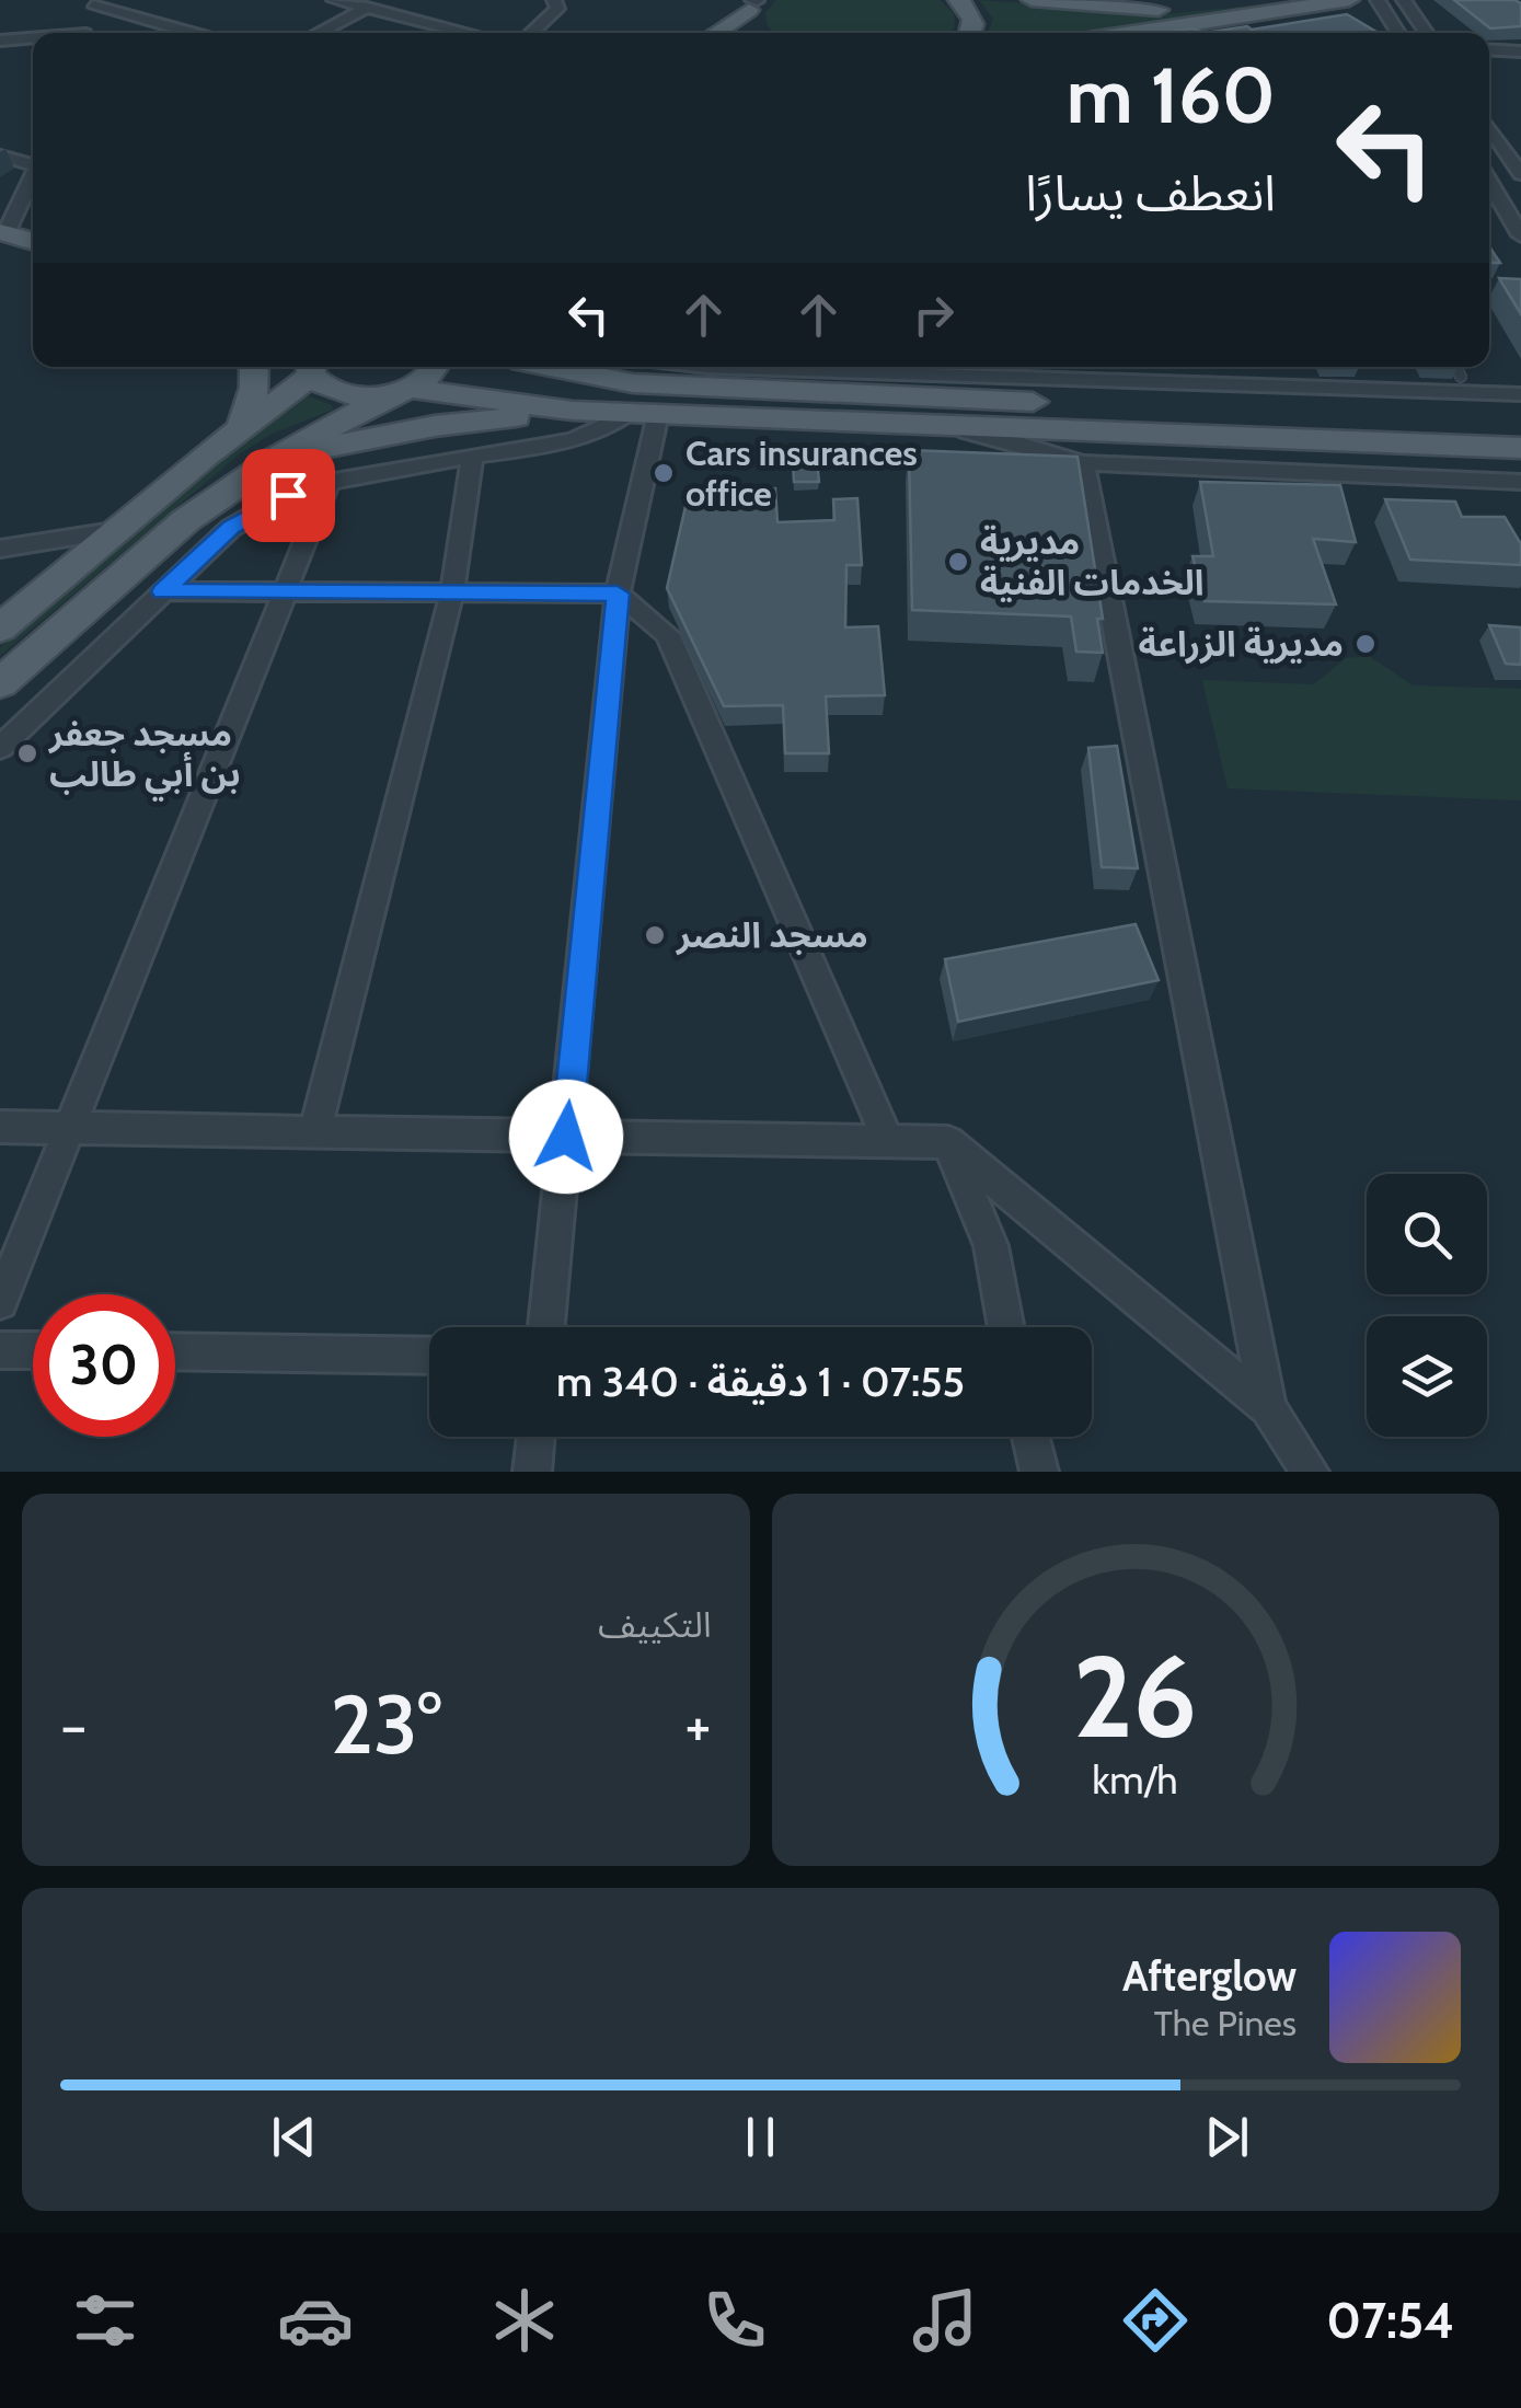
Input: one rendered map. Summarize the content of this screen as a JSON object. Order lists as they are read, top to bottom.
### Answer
{
  "places": [
    "Cars insurances office",
    "مديرية الخدمات الفنية",
    "مديرية الزراعة",
    "مسجد جعفر بن أبي طالب",
    "مسجد النصر"
  ],
  "page": {
    "turn": ["160 m", "انعطف يسارًا"],
    "limit": "30",
    "trip": "07:55 · 1 دقيقة · 340 m",
    "tile": "التكييف",
    "heat": ["−", "23°", "+"],
    "song": ["Afterglow", "The Pines"],
    "tabs": "07:54",
    "gauge": ["26", "km/h"]
  }
}
